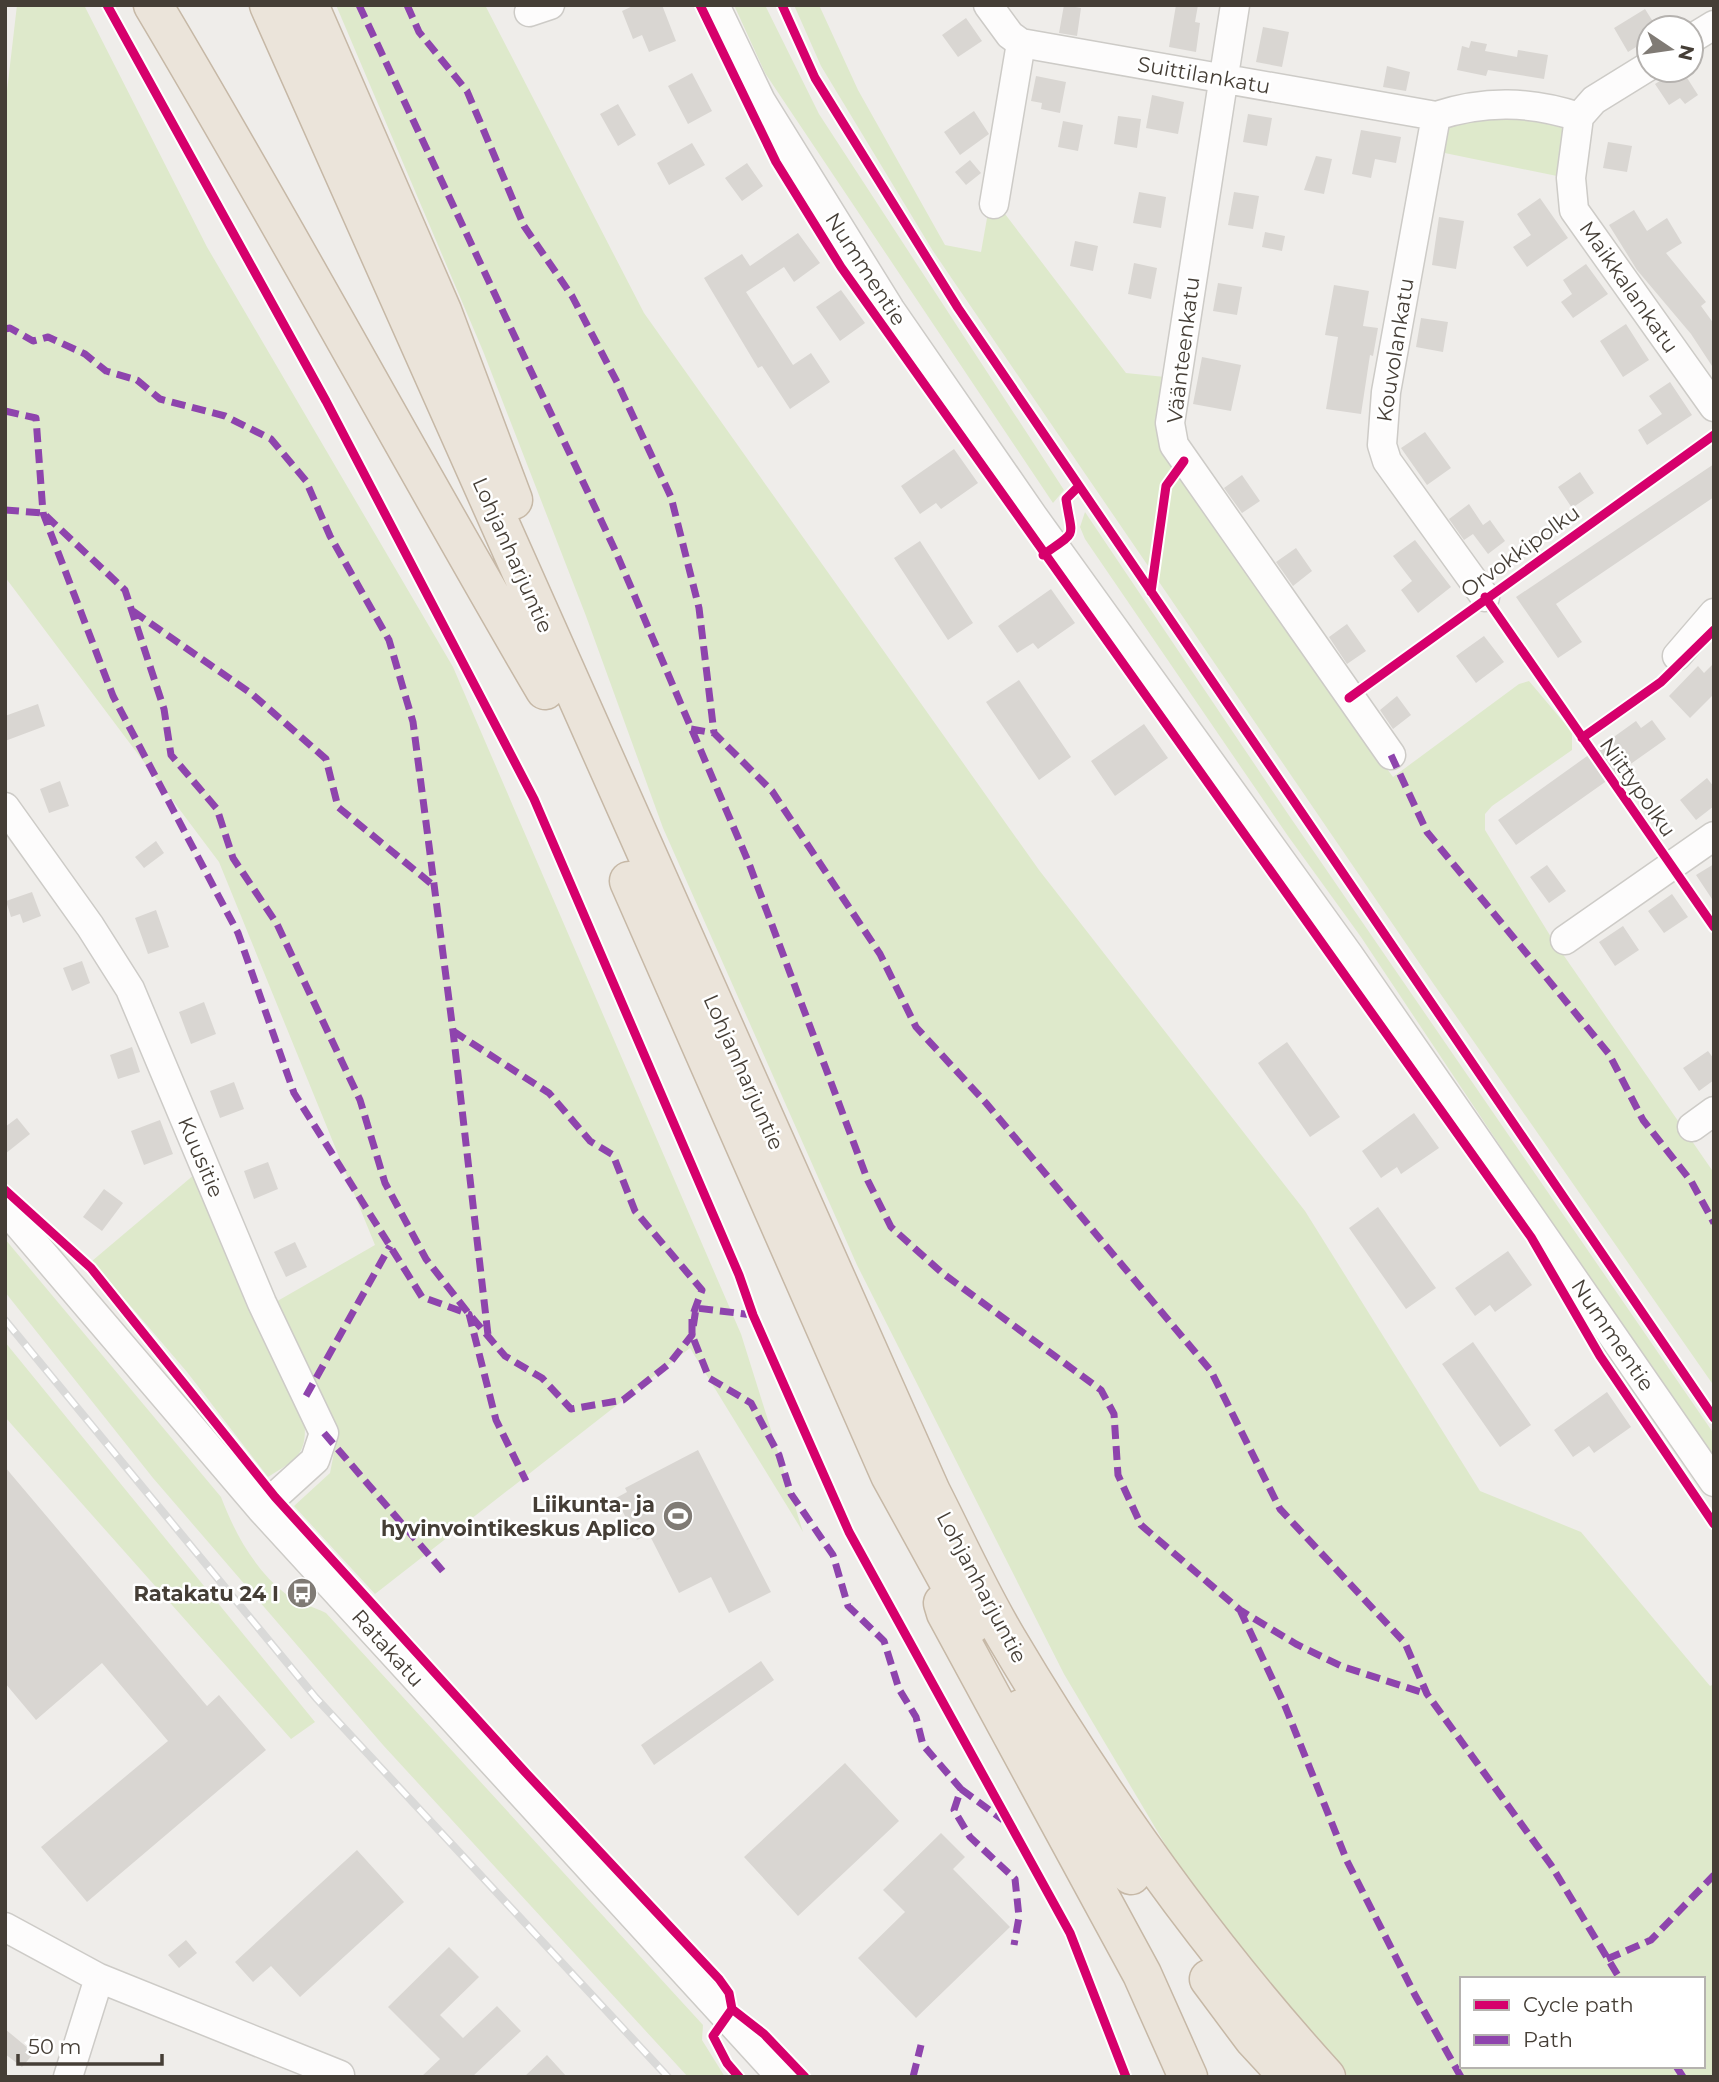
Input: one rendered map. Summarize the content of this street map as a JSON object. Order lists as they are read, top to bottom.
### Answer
{
  "streets": {
    "highway": ["Lohjanharjuntie"],
    "street": [
      "Suittilankatu",
      "Nummentie",
      "Maikkalankatu",
      "Väänteenkatu",
      "Kouvolankatu",
      "Kuusitie",
      "Ratakatu"
    ],
    "cycle path": ["Orvokkipolku"]
  },
  "crossings": [
    ["Suittilankatu", "Väänteenkatu"],
    ["Suittilankatu", "Kouvolankatu"],
    ["Kuusitie", "Ratakatu"]
  ],
  "places": {
    "sports": ["Liikunta- ja hyvinvointikeskus Aplico"],
    "bus stop": ["Ratakatu 24 I"]
  },
  "legend": ["Cycle path", "Path"],
  "scale_bar": "50 m",
  "north": "right"
}
